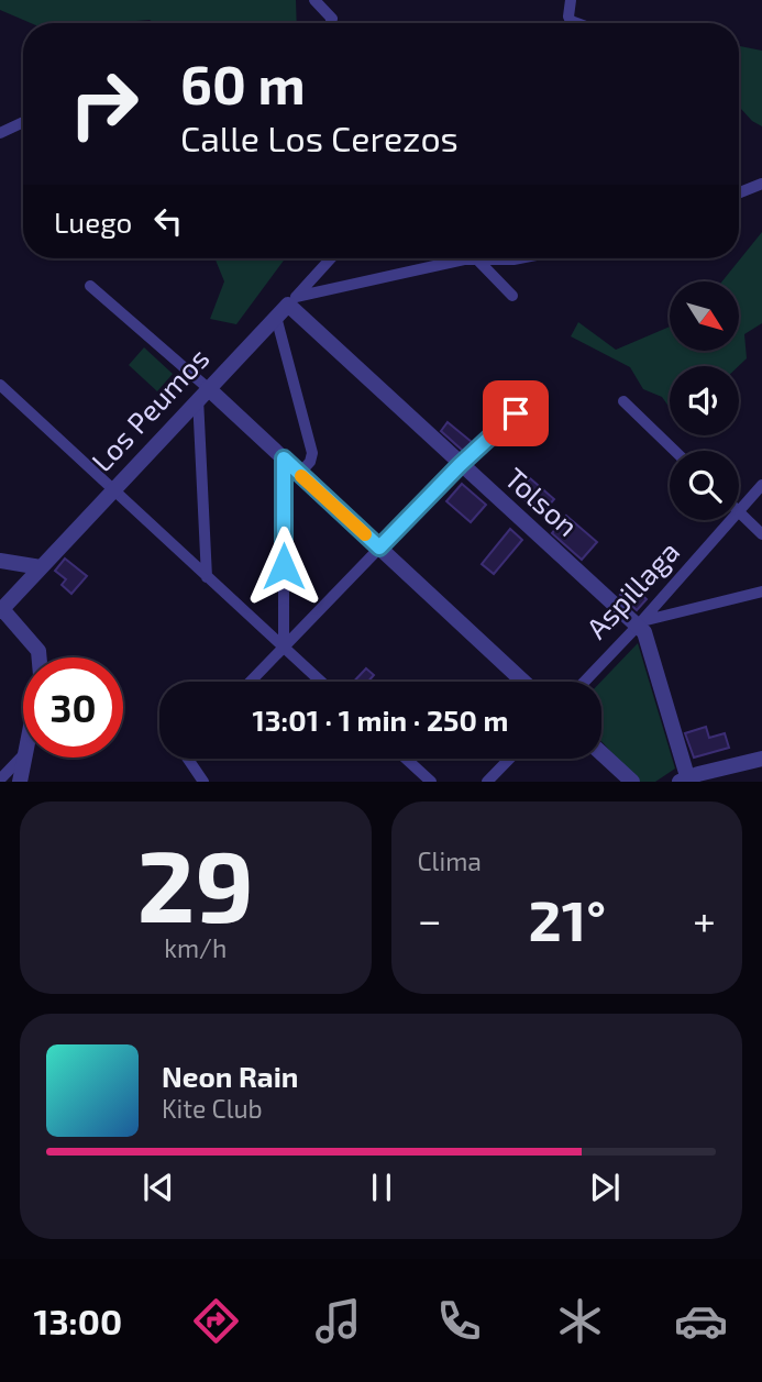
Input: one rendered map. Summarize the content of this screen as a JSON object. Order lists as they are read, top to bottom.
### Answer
{
  "streets": {
    "street": ["Los Peumos", "Tolson", "Aspillaga"]
  },
  "crossings": [
    ["Los Peumos", "Tolson"],
    ["Tolson", "Aspillaga"]
  ],
  "north": "bottom right",
  "page": {
    "turn": ["60 m", "Calle Los Cerezos"],
    "then": "Luego",
    "limit": "30",
    "trip": "13:01 · 1 min · 250 m",
    "tile": [
      ["29", "km/h"],
      "Clima"
    ],
    "heat": ["−", "21°", "+"],
    "song": ["Neon Rain", "Kite Club"],
    "tabs": "13:00"
  }
}
